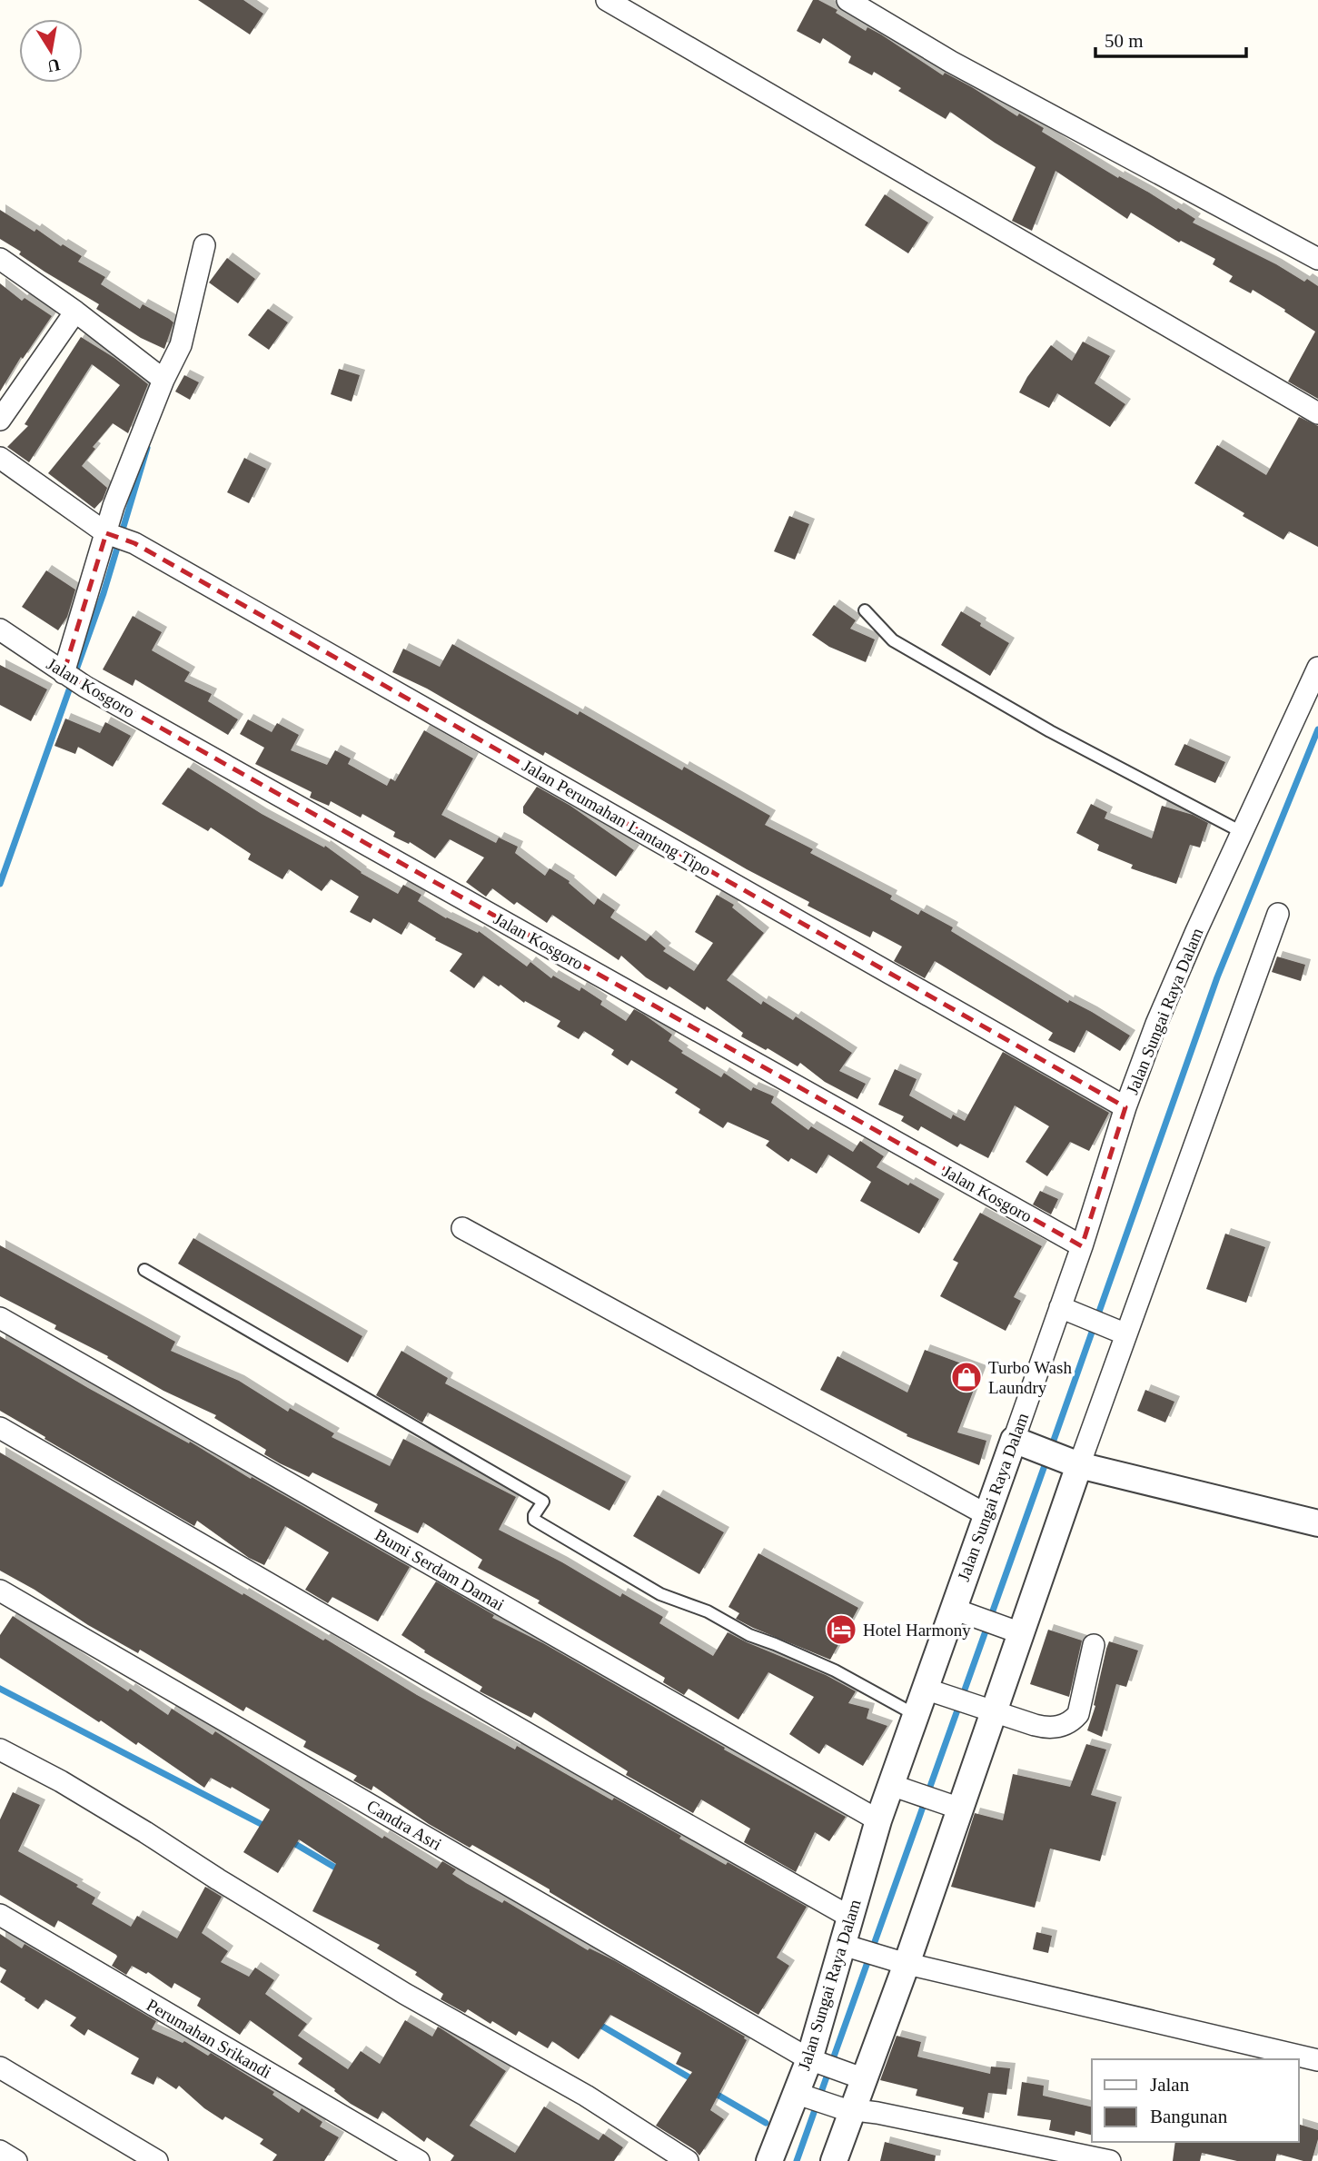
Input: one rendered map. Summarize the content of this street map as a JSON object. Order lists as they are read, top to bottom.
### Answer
{
  "streets": {
    "street": [
      "Jalan Kosgoro",
      "Jalan Perumahan Lantang Tipo",
      "Jalan Sungai Raya Dalam",
      "Bumi Serdam Damai",
      "Candra Asri",
      "Perumahan Srikandi"
    ]
  },
  "crossings": [
    ["Jalan Kosgoro", "Jalan Sungai Raya Dalam"],
    ["Jalan Perumahan Lantang Tipo", "Jalan Sungai Raya Dalam"],
    ["Jalan Sungai Raya Dalam", "Bumi Serdam Damai"],
    ["Jalan Sungai Raya Dalam", "Candra Asri"]
  ],
  "places": {
    "shop": ["Turbo Wash Laundry"],
    "hotel": ["Hotel Harmony"]
  },
  "legend": ["Jalan", "Bangunan"],
  "scale_bar": "50 m",
  "north": "bottom"
}
